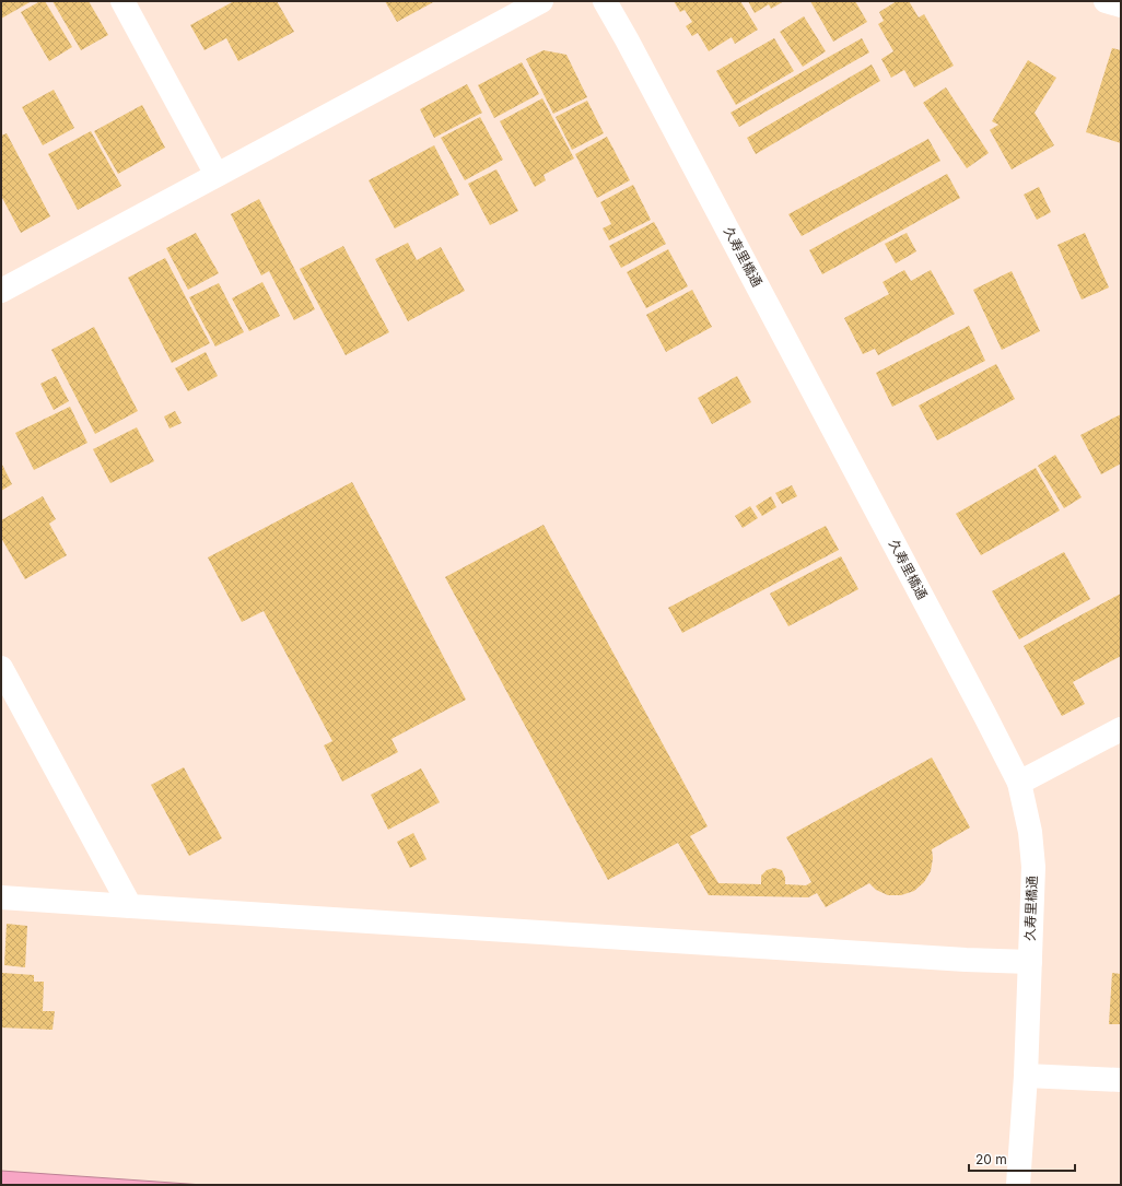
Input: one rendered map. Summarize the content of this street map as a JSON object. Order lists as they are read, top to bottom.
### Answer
{
  "streets": {
    "street": ["久寿里橋通"]
  },
  "scale_bar": "20 m"
}
